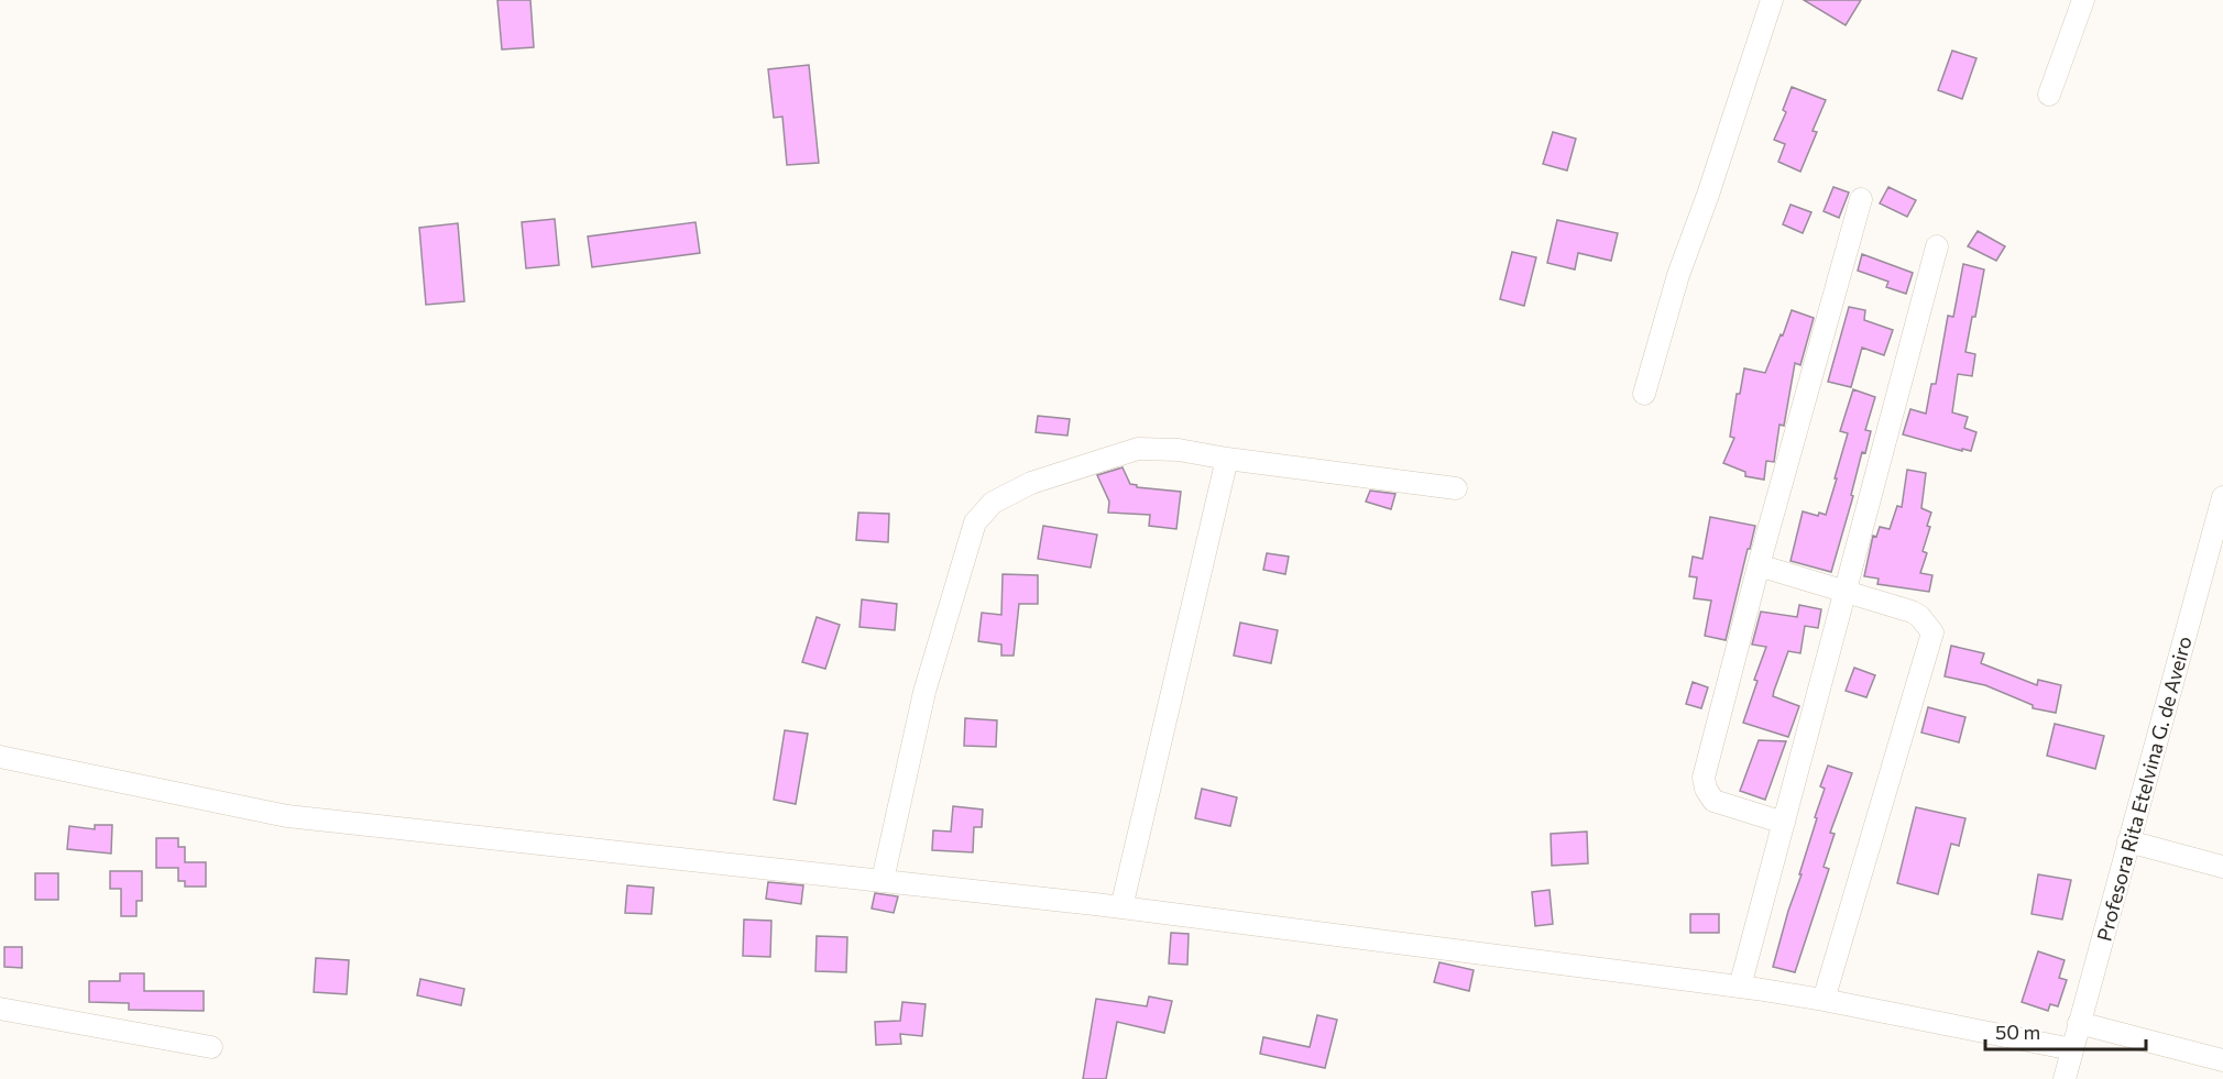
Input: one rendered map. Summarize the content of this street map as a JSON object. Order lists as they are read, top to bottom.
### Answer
{
  "streets": {
    "street": ["Profesora Rita Etelvina G. de Aveiro"]
  },
  "scale_bar": "50 m"
}
